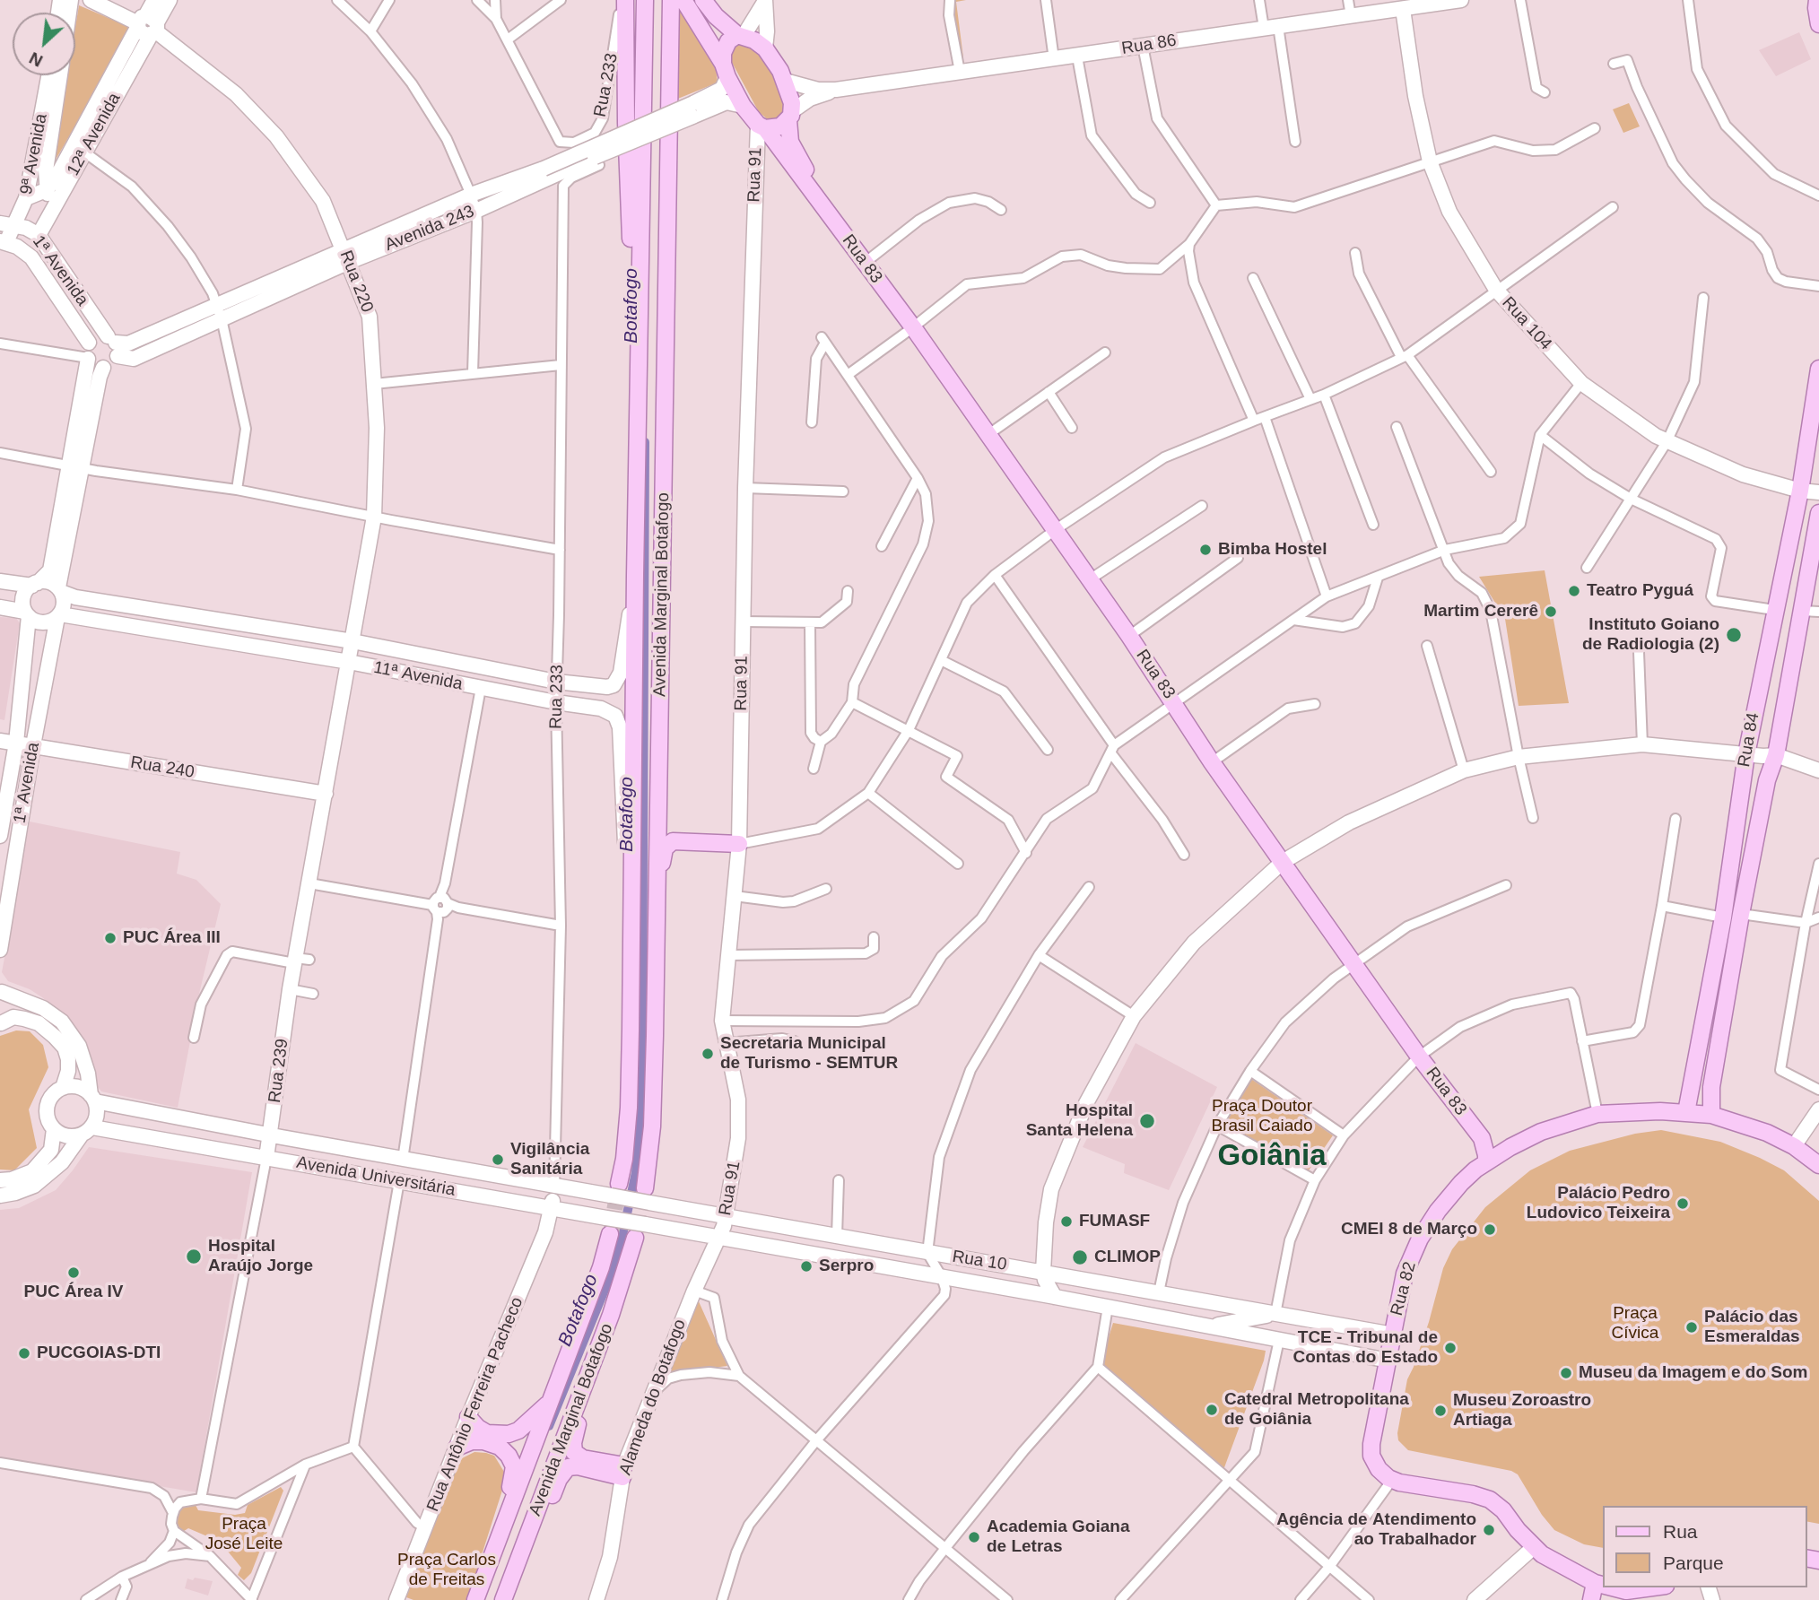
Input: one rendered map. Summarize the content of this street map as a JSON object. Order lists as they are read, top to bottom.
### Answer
{
  "streets": {
    "main road": [
      "Rua 86",
      "Rua 233",
      "12ª Avenida",
      "9ª Avenida",
      "Rua 91",
      "Avenida 243",
      "Rua 83",
      "1ª Avenida",
      "Rua 220",
      "Rua 104",
      "Avenida Marginal Botafogo",
      "11ª Avenida",
      "Rua 84",
      "Rua 240",
      "Rua 239",
      "Avenida Universitária",
      "Rua 10",
      "Rua 82",
      "Alameda do Botafogo",
      "Rua Antônio Ferreira Pacheco"
    ]
  },
  "crossings": [
    ["Rua 86", "Rua 83"],
    ["Rua 86", "Rua 104"],
    ["Rua 233", "Avenida 243"],
    ["Rua 233", "11ª Avenida"],
    ["Rua 233", "Avenida Universitária"],
    ["Rua 233", "Rua 10"],
    ["Rua 233", "Rua Antônio Ferreira Pacheco"],
    ["12ª Avenida", "9ª Avenida"],
    ["12ª Avenida", "1ª Avenida"],
    ["12ª Avenida", "Rua 220"],
    ["9ª Avenida", "1ª Avenida"],
    ["Rua 91", "Rua 83"],
    ["Rua 91", "Rua 10"],
    ["Rua 91", "Alameda do Botafogo"],
    ["Avenida 243", "Rua 83"],
    ["Avenida 243", "1ª Avenida"],
    ["Avenida 243", "Rua 220"],
    ["Rua 83", "Rua 82"],
    ["1ª Avenida", "11ª Avenida"],
    ["1ª Avenida", "Rua 240"],
    ["Rua 220", "11ª Avenida"],
    ["Rua 220", "Rua 239"],
    ["Rua 104", "Rua 84"],
    ["Avenida Marginal Botafogo", "11ª Avenida"],
    ["Avenida Marginal Botafogo", "Rua 10"],
    ["11ª Avenida", "Rua 239"],
    ["Rua 84", "Rua 82"],
    ["Rua 240", "Rua 239"],
    ["Rua 239", "Avenida Universitária"],
    ["Avenida Universitária", "Rua 10"],
    ["Avenida Universitária", "Rua Antônio Ferreira Pacheco"],
    ["Rua 10", "Rua 82"],
    ["Rua 10", "Alameda do Botafogo"]
  ],
  "districts": ["Goiânia"],
  "water": ["Botafogo"],
  "parks": [
    "Praça Doutor Brasil Caiado",
    "Praça Cívica",
    "Praça José Leite",
    "Praça Carlos de Freitas"
  ],
  "places": [
    "Bimba Hostel",
    "Teatro Pyguá",
    "Martim Cererê",
    "Instituto Goiano de Radiologia (2)",
    "PUC Área III",
    "Secretaria Municipal de Turismo - SEMTUR",
    "Hospital Santa Helena",
    "Vigilância Sanitária",
    "Palácio Pedro Ludovico Teixeira",
    "FUMASF",
    "CMEI 8 de Março",
    "Hospital Araújo Jorge",
    "CLIMOP",
    "Serpro",
    "PUC Área IV",
    "Palácio das Esmeraldas",
    "TCE - Tribunal de Contas do Estado",
    "PUCGOIAS-DTI",
    "Museu da Imagem e do Som",
    "Catedral Metropolitana de Goiânia",
    "Museu Zoroastro Artiaga",
    "Agência de Atendimento ao Trabalhador",
    "Academia Goiana de Letras"
  ],
  "legend": ["Rua", "Parque"],
  "north": "bottom left"
}
